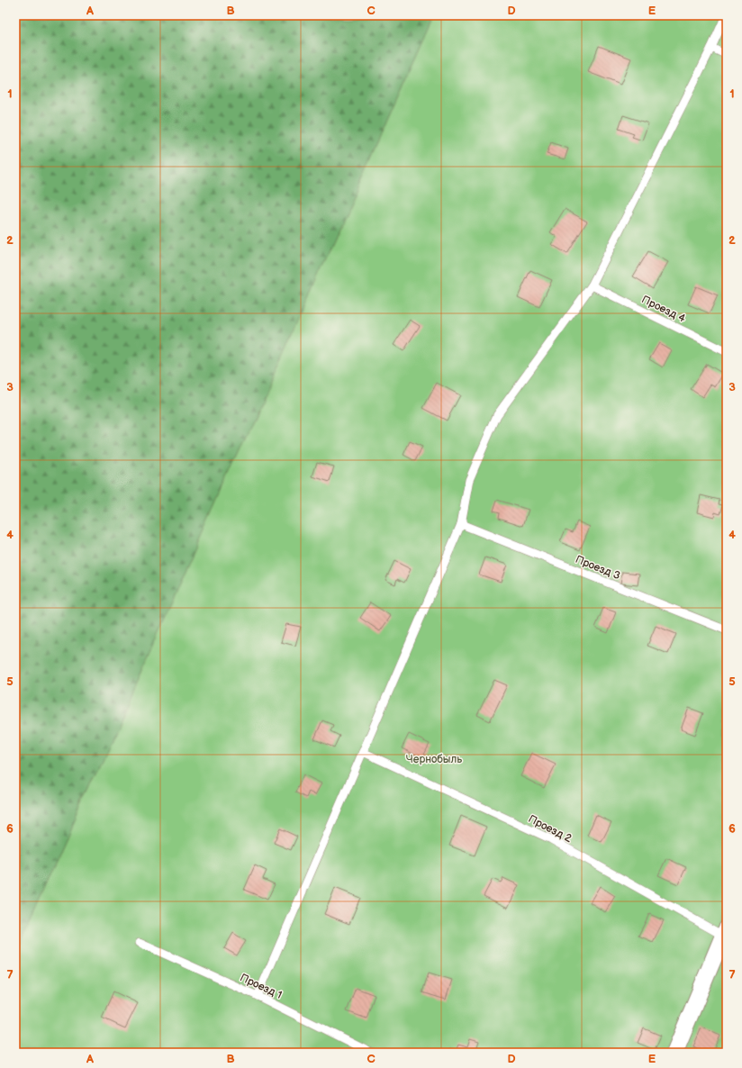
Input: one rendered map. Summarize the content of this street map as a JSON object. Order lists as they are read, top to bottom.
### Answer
{
  "streets": {
    "lane": [
      "Проезд 4",
      "Проезд 3",
      "Проезд 2",
      "Проезд 1"
    ]
  },
  "parks": ["Чернобыль"],
  "grid": {
    "columns": [
      "A",
      "B",
      "C",
      "D",
      "E"
    ],
    "rows": [
      "1",
      "2",
      "3",
      "4",
      "5",
      "6",
      "7"
    ]
  }
}
